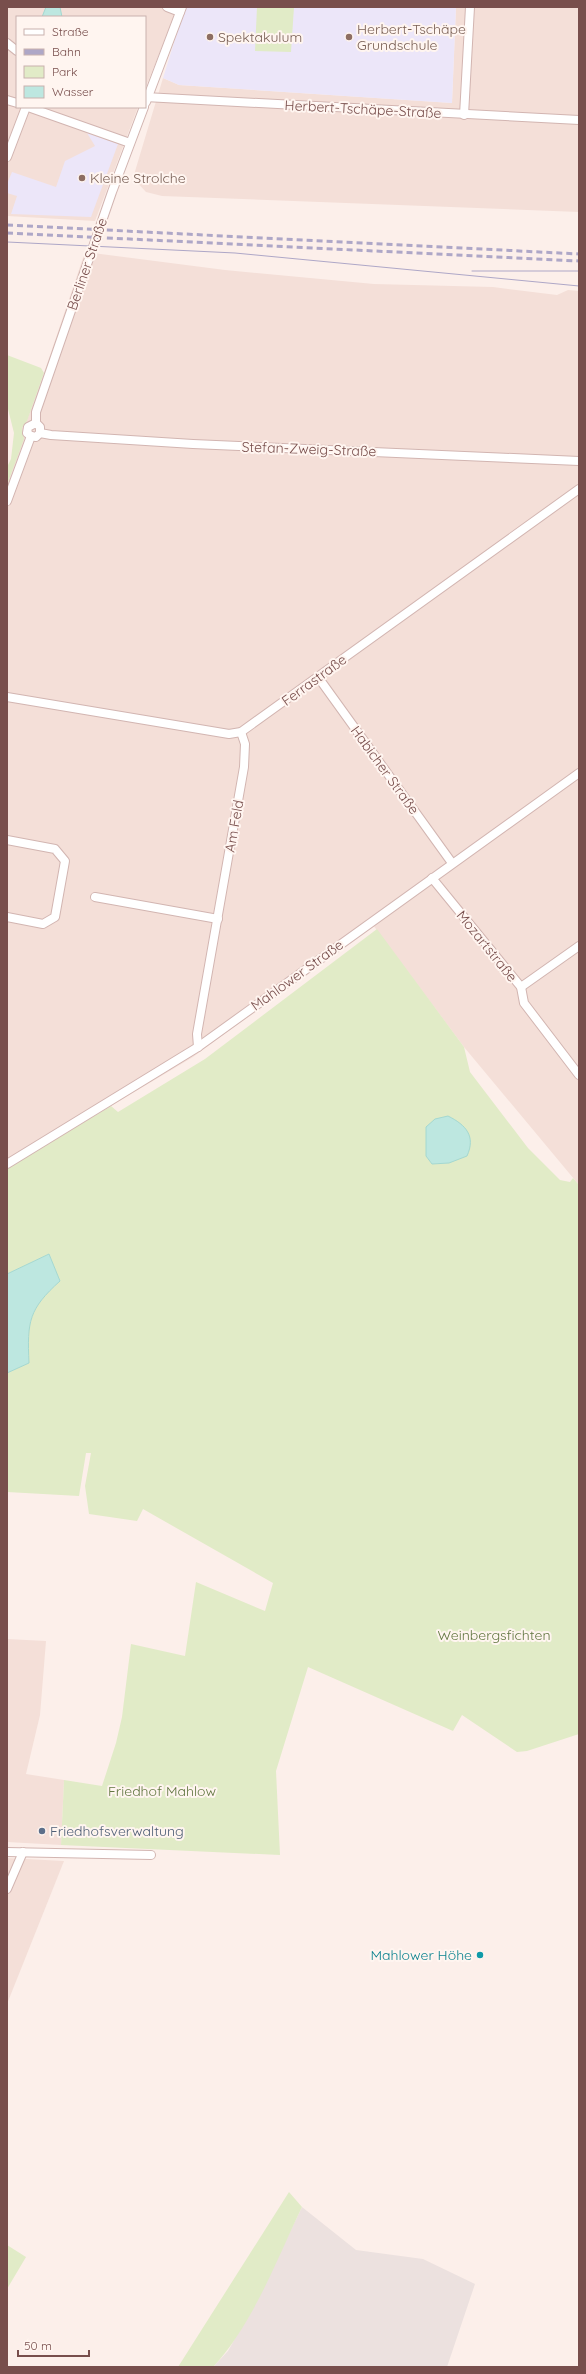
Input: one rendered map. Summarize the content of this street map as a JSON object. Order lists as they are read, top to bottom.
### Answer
{
  "streets": {
    "street": [
      "Herbert-Tschäpe-Straße",
      "Berliner Straße",
      "Stefan-Zweig-Straße",
      "Ferrastraße",
      "Habicher Straße",
      "Am Feld",
      "Mozartstraße",
      "Mahlower Straße"
    ]
  },
  "crossings": [
    ["Berliner Straße", "Stefan-Zweig-Straße"],
    ["Ferrastraße", "Habicher Straße"],
    ["Ferrastraße", "Am Feld"],
    ["Habicher Straße", "Mahlower Straße"],
    ["Am Feld", "Mahlower Straße"],
    ["Mozartstraße", "Mahlower Straße"]
  ],
  "parks": ["Weinbergsfichten", "Friedhof Mahlow"],
  "places": [
    "Spektakulum",
    "Herbert-Tschäpe Grundschule",
    "Kleine Strolche",
    "Friedhofsverwaltung",
    "Mahlower Höhe"
  ],
  "legend": [
    "Straße",
    "Bahn",
    "Park",
    "Wasser"
  ],
  "scale_bar": "50 m"
}
